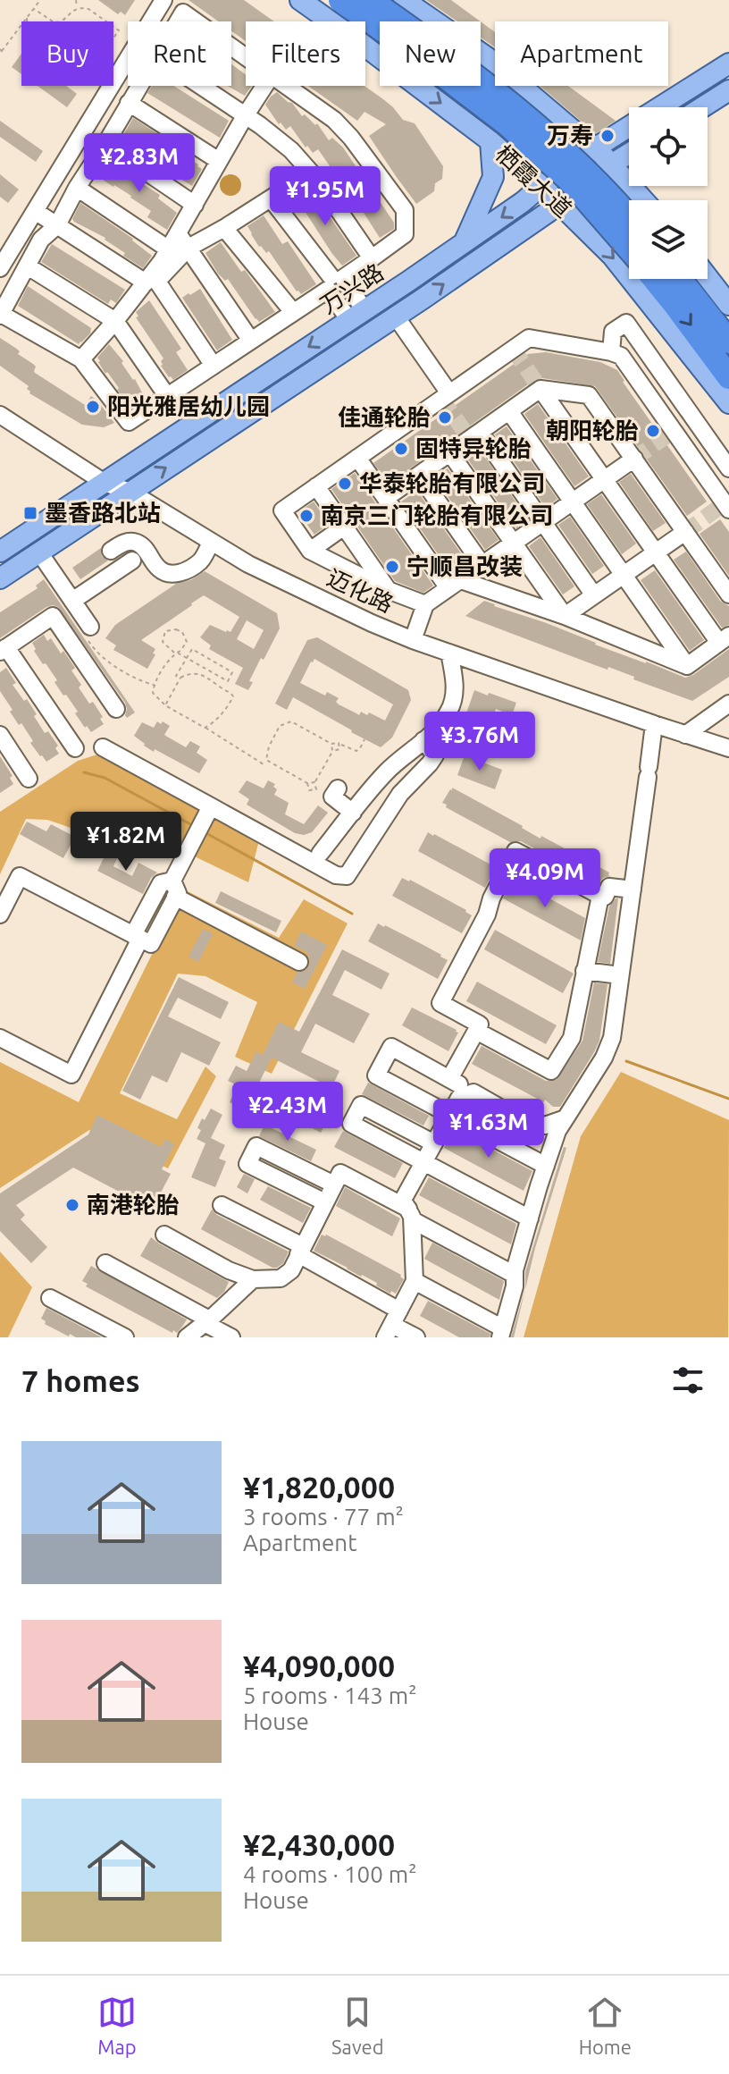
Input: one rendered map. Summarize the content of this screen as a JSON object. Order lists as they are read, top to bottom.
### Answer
{
  "streets": {
    "highway": ["栖霞大道"],
    "main road": ["万兴路"],
    "street": ["迈化路"]
  },
  "crossings": [
    ["栖霞大道", "万兴路"],
    ["万兴路", "迈化路"]
  ],
  "places": {
    "other": [
      "万寿",
      "阳光雅居幼儿园",
      "佳通轮胎",
      "朝阳轮胎",
      "固特异轮胎",
      "华泰轮胎有限公司",
      "南京三门轮胎有限公司",
      "宁顺昌改装",
      "南港轮胎"
    ],
    "transit": ["墨香路北站"]
  },
  "page": {
    "chip": [
      "Buy",
      "Rent",
      "Filters",
      "New",
      "Apartment"
    ],
    "price": [
      "¥2.83M",
      "¥1.95M",
      "¥3.76M",
      "¥1.82M",
      "¥4.09M",
      "¥2.43M",
      "¥1.63M"
    ],
    "heading": "7 homes",
    "list": [
      {
        "name": "¥1,820,000",
        "note": "3 rooms · 77 m² · Apartment"
      },
      {
        "name": "¥4,090,000",
        "note": "5 rooms · 143 m² · House"
      },
      {
        "name": "¥2,430,000",
        "note": "4 rooms · 100 m² · House"
      }
    ],
    "tabs": ["Map", "Saved", "Home"]
  }
}
